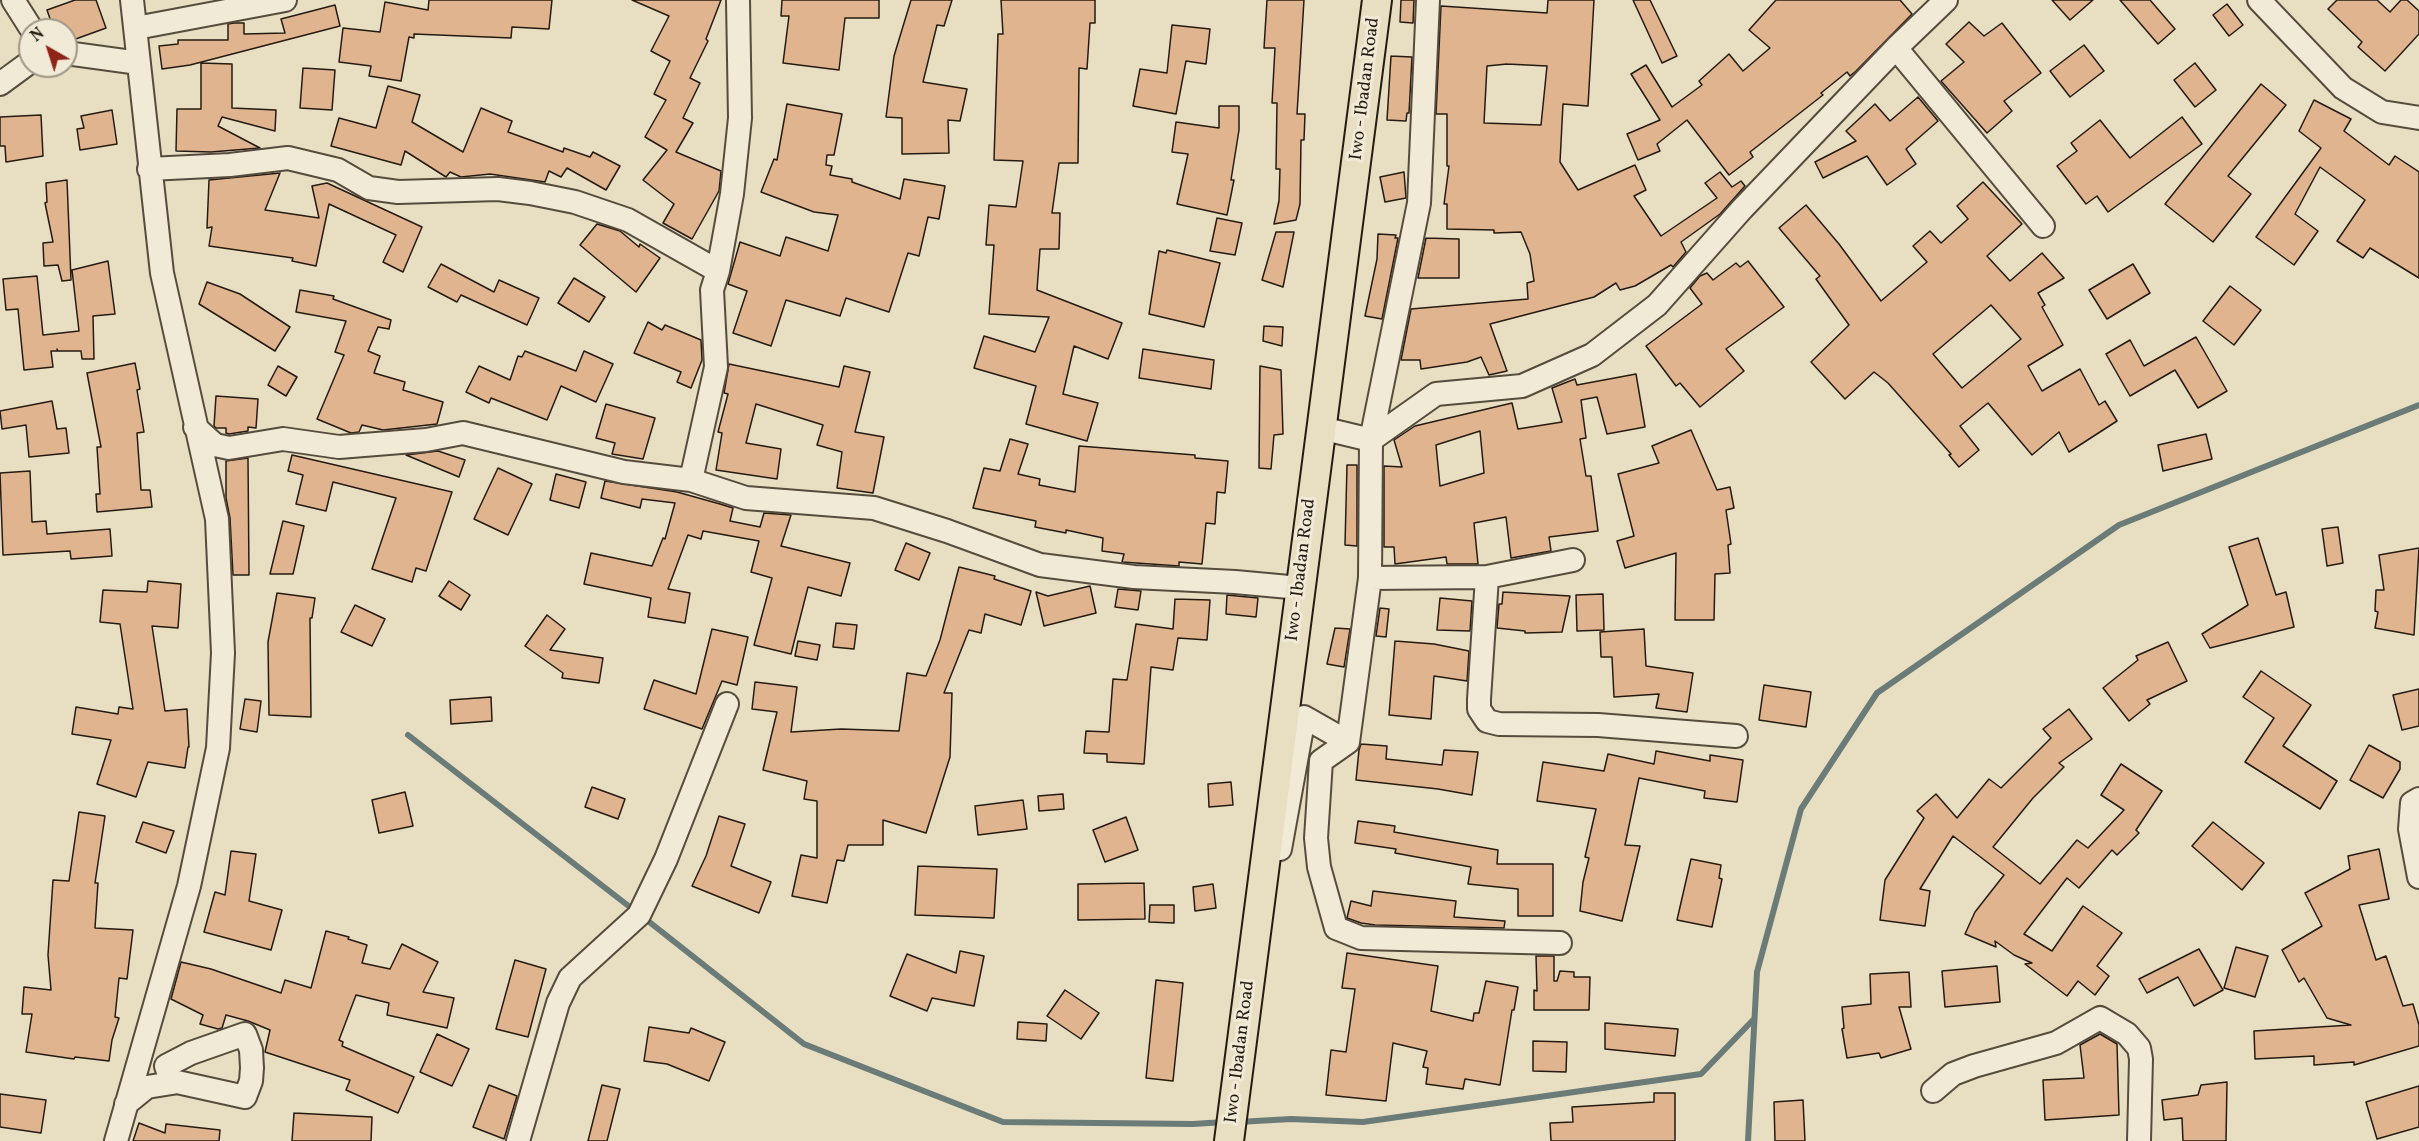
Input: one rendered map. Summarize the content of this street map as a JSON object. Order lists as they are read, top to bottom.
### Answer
{
  "streets": {
    "main road": ["Iwo - Ibadan Road"]
  },
  "north": "top left"
}
